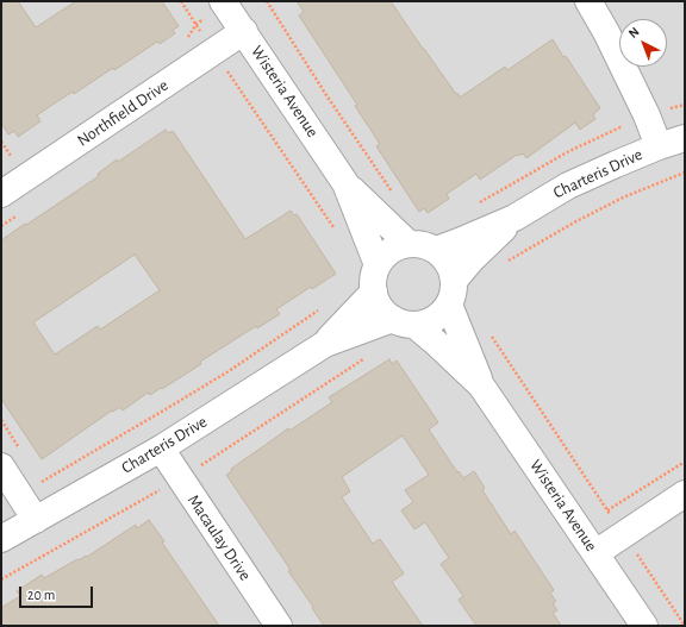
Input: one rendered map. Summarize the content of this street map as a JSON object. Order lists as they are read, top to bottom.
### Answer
{
  "streets": {
    "street": [
      "Wisteria Avenue",
      "Northfield Drive",
      "Charteris Drive",
      "Macaulay Drive"
    ]
  },
  "crossings": [
    ["Wisteria Avenue", "Northfield Drive"],
    ["Wisteria Avenue", "Charteris Drive"],
    ["Charteris Drive", "Macaulay Drive"]
  ],
  "scale_bar": "20 m",
  "north": "top left"
}
